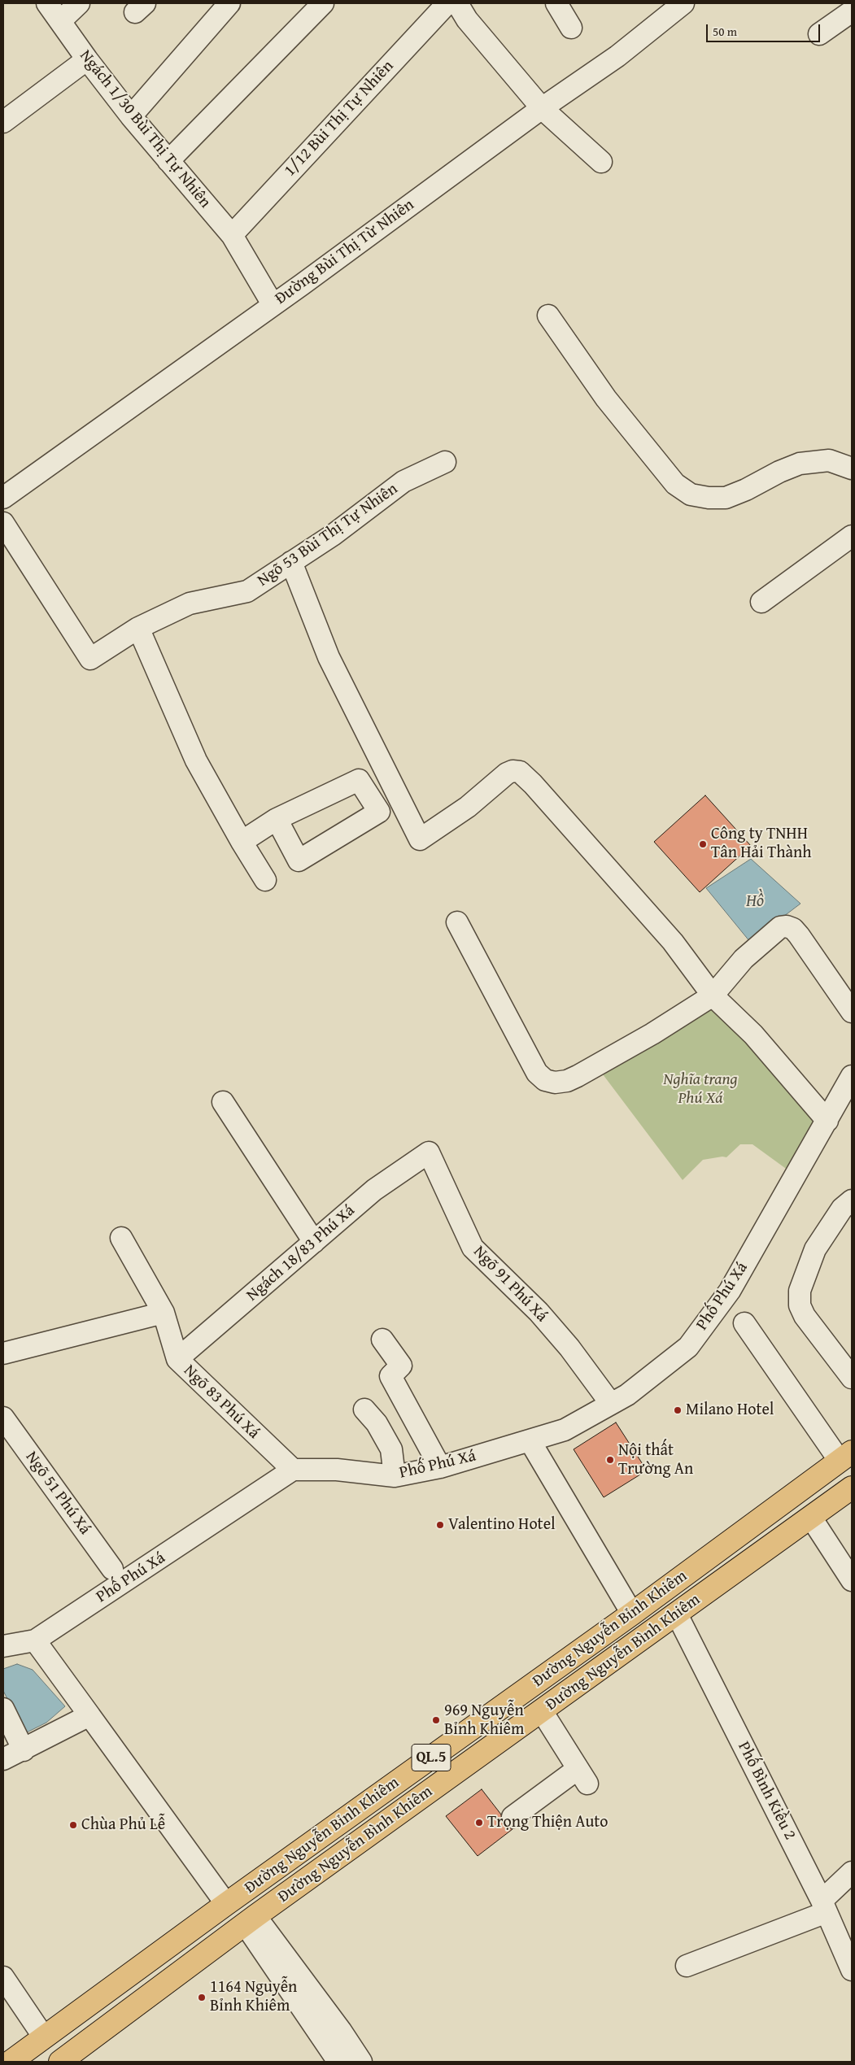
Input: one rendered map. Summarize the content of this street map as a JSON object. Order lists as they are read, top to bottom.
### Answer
{
  "streets": {
    "highway": ["Đường Nguyễn Bỉnh Khiêm", "Đường Nguyễn Bình Khiêm", "QL.5"],
    "street": [
      "1/12 Bùi Thị Tự Nhiên",
      "Ngách 1/30 Bùi Thị Tự Nhiên",
      "Đường Bùi Thị Từ Nhiên",
      "Ngõ 53 Bùi Thị Tự Nhiên",
      "Ngách 18/83 Phú Xá",
      "Ngõ 91 Phú Xá",
      "Phố Phú Xá",
      "Ngõ 83 Phú Xá",
      "Ngõ 51 Phú Xá",
      "Phố Bình Kiều 2"
    ]
  },
  "crossings": [
    ["1/12 Bùi Thị Tự Nhiên", "Ngách 1/30 Bùi Thị Tự Nhiên"],
    ["Ngách 1/30 Bùi Thị Tự Nhiên", "Đường Bùi Thị Từ Nhiên"],
    ["Ngách 18/83 Phú Xá", "Ngõ 91 Phú Xá"],
    ["Ngách 18/83 Phú Xá", "Ngõ 83 Phú Xá"],
    ["Ngõ 91 Phú Xá", "Phố Phú Xá"],
    ["Phố Phú Xá", "Ngõ 83 Phú Xá"],
    ["Đường Nguyễn Bình Khiêm", "Phố Bình Kiều 2"]
  ],
  "water": ["Hồ"],
  "parks": ["Nghĩa trang Phú Xá"],
  "places": [
    "Công ty TNHH Tân Hải Thành",
    "Milano Hotel",
    "Nội thất Trường An",
    "Valentino Hotel",
    "969 Nguyễn Bỉnh Khiêm",
    "Trọng Thiện Auto",
    "Chùa Phủ Lễ",
    "1164 Nguyễn Bỉnh Khiêm"
  ],
  "scale_bar": "50 m"
}
